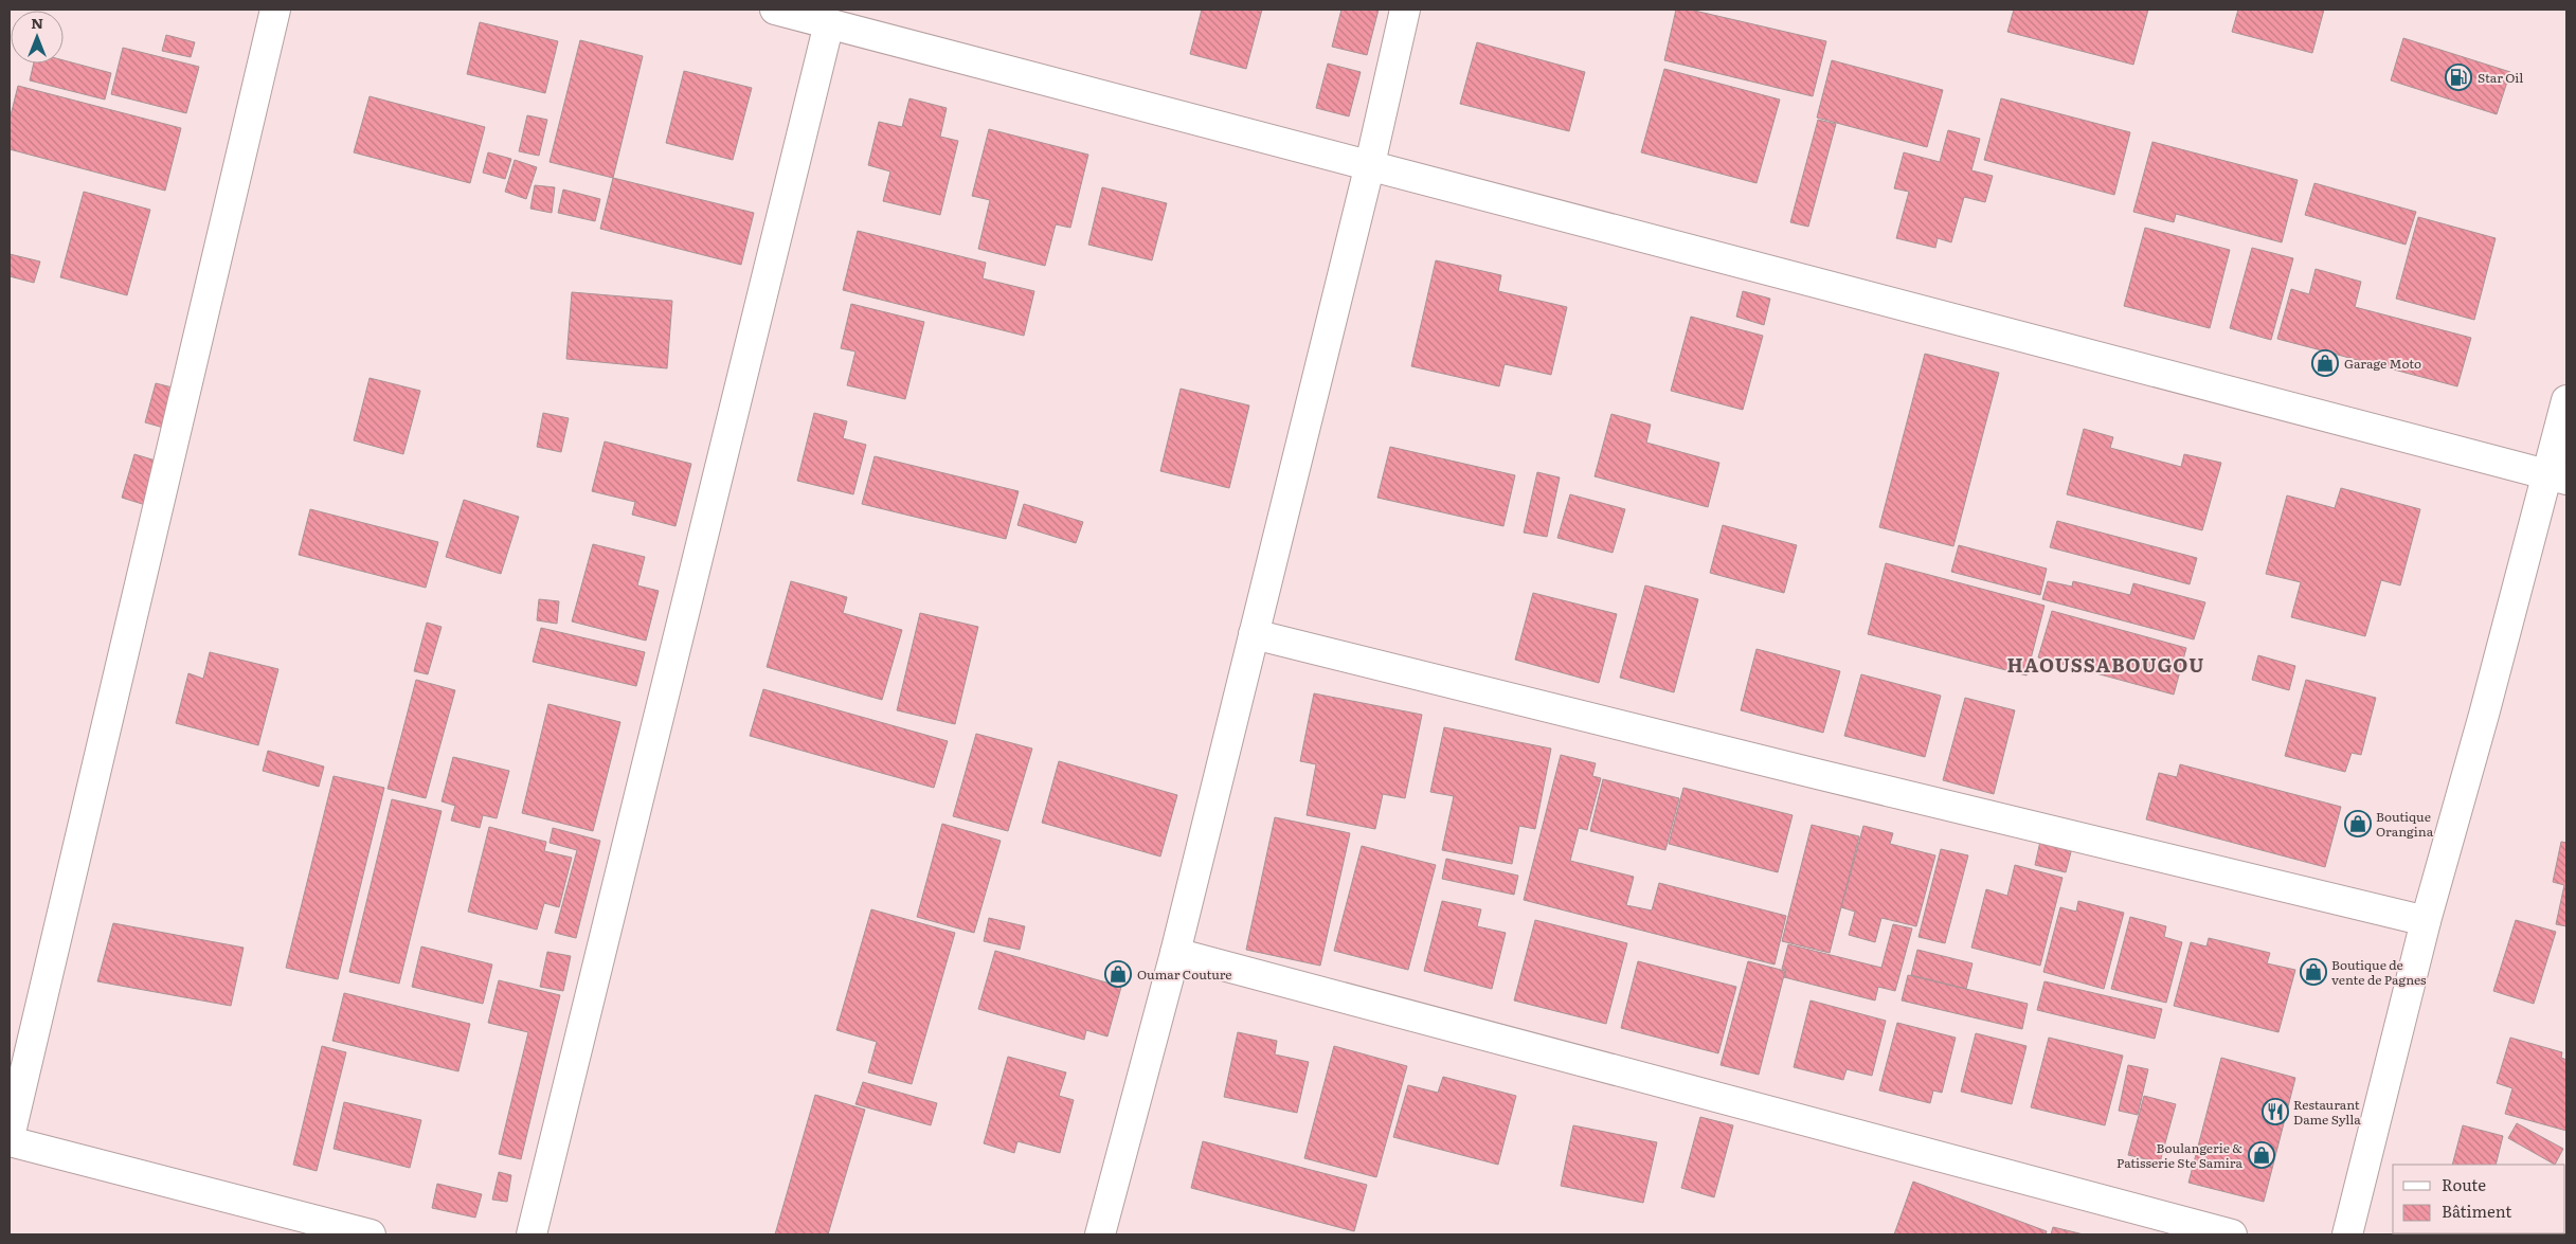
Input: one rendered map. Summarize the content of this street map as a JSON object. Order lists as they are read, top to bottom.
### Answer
{
  "districts": ["HAOUSSABOUGOU"],
  "places": {
    "fuel station": ["Star Oil"],
    "shop": [
      "Garage Moto",
      "Boutique Orangina",
      "Boutique de vente de Pagnes",
      "Oumar Couture",
      "Boulangerie & Patisserie Ste Samira"
    ],
    "restaurant": ["Restaurant Dame Sylla"]
  },
  "legend": ["Route", "Bâtiment"],
  "north": "top"
}
